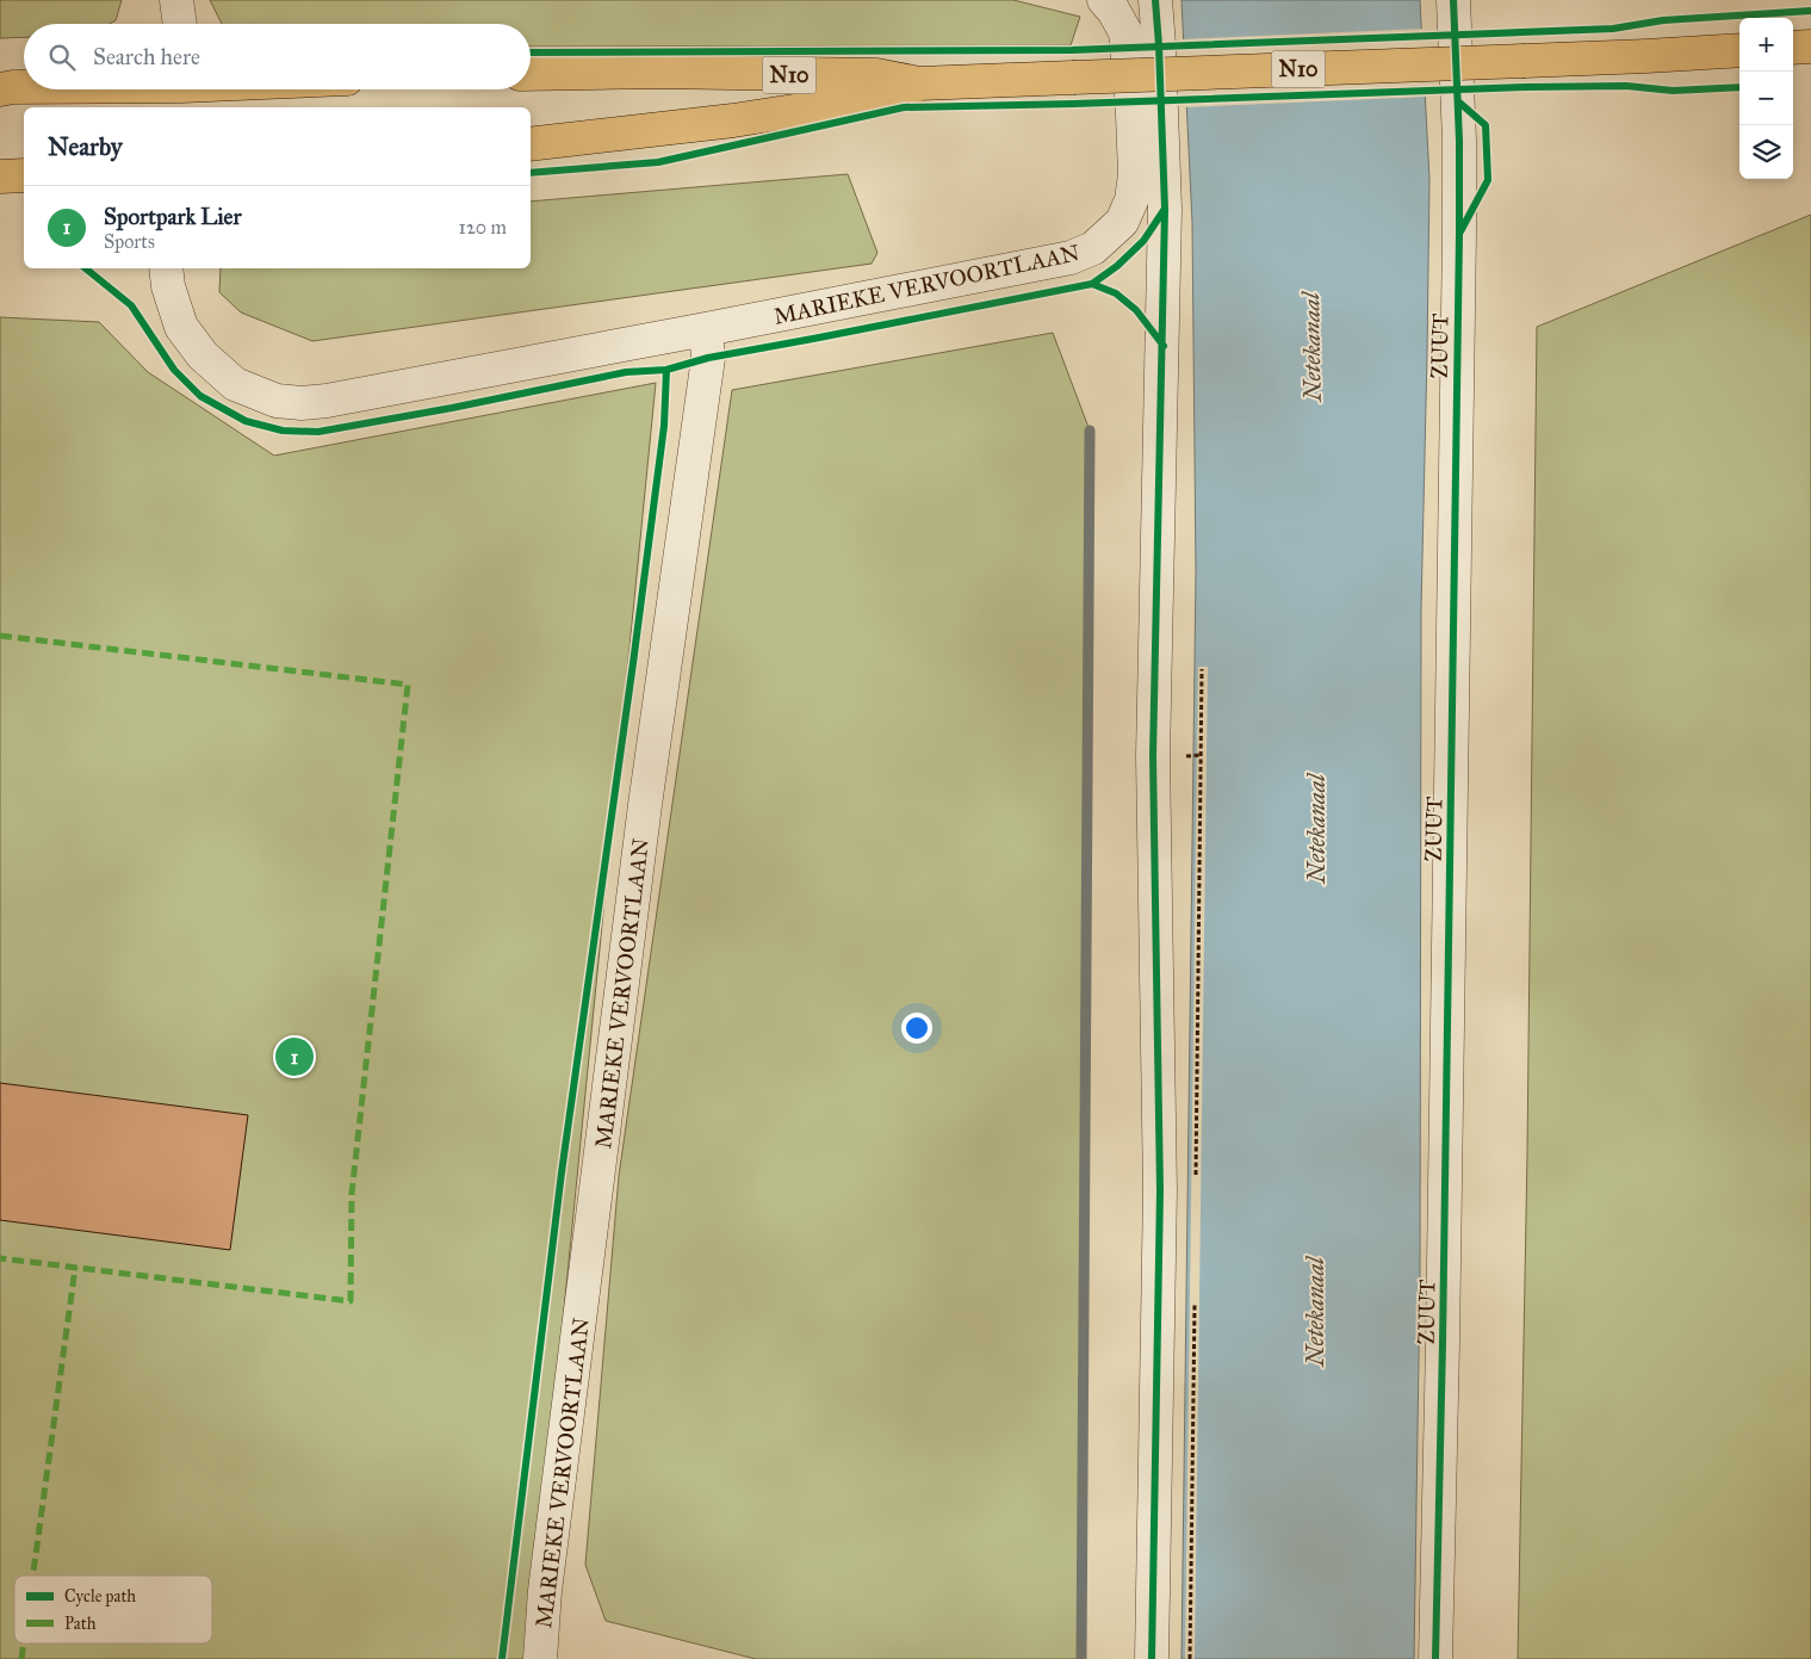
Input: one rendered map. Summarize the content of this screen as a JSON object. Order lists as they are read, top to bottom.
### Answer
{
  "streets": {
    "main road": ["N10"],
    "street": ["MARIEKE VERVOORTLAAN", "ZUUT"]
  },
  "water": ["Netekanaal"],
  "legend": ["Cycle path", "Path"],
  "page": {
    "map_buttons": ["+", "−"],
    "search": "Search here",
    "heading": "Nearby",
    "list": [
      {
        "mark": "1",
        "name": "Sportpark Lier",
        "note": "Sports",
        "value": "120 m"
      }
    ],
    "pins": "1"
  }
}
